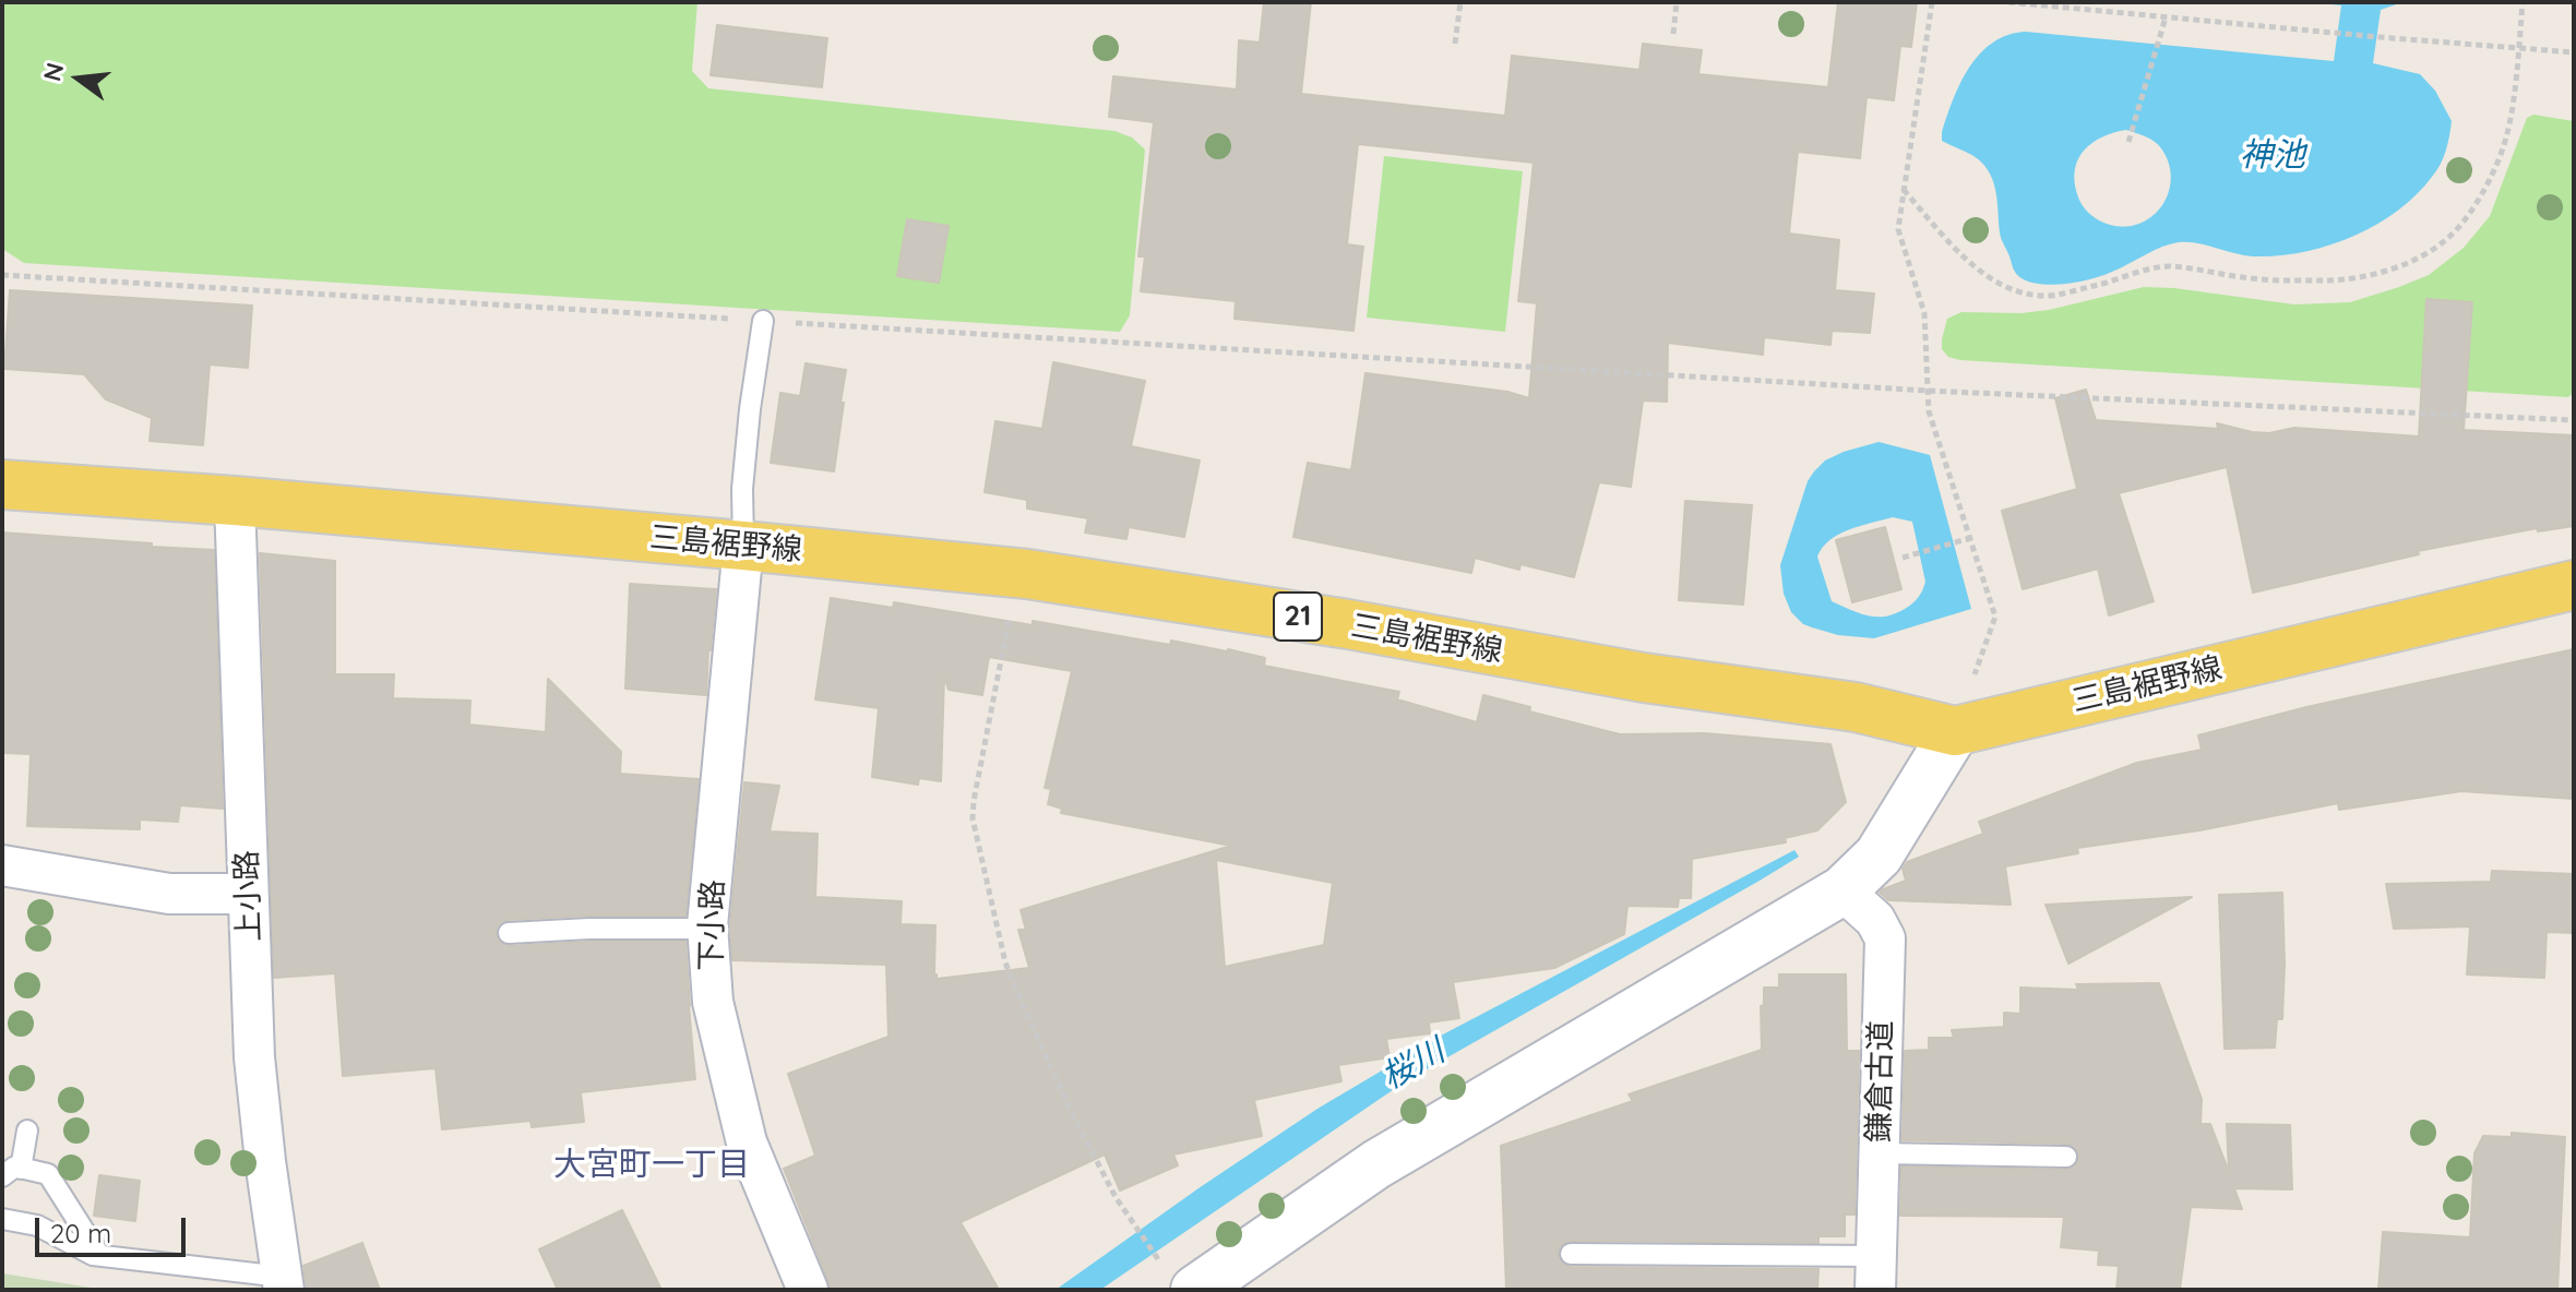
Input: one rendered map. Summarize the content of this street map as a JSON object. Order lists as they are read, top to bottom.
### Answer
{
  "streets": {
    "main road": ["三島裾野線", "21"],
    "street": ["上小路", "下小路", "鎌倉古道"]
  },
  "crossings": [
    ["三島裾野線", "上小路"],
    ["三島裾野線", "下小路"]
  ],
  "districts": ["大宮町一丁目"],
  "water": ["神池", "桜川"],
  "scale_bar": "20 m",
  "north": "left"
}
